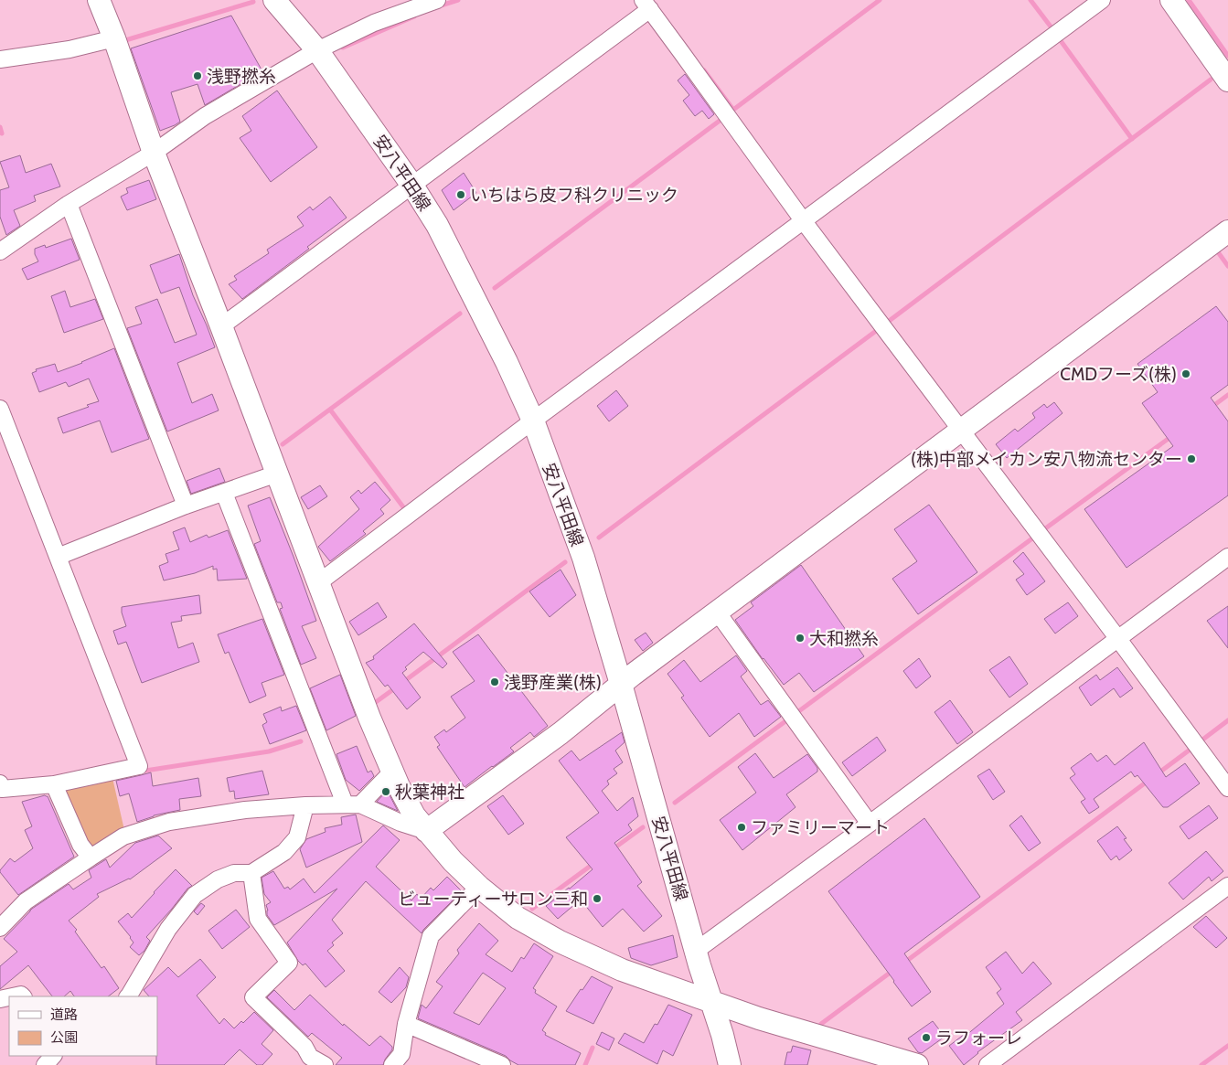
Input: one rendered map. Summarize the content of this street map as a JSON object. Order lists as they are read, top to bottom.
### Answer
{
  "streets": {
    "street": ["安八平田線"]
  },
  "places": [
    "浅野撚糸",
    "いちはら皮フ科クリニック",
    "CMDフーズ(株)",
    "(株)中部メイカン安八物流センター",
    "大和撚糸",
    "浅野産業(株)",
    "秋葉神社",
    "ファミリーマート",
    "ビューティーサロン三和",
    "ラフォーレ"
  ],
  "legend": ["道路", "公園"]
}
